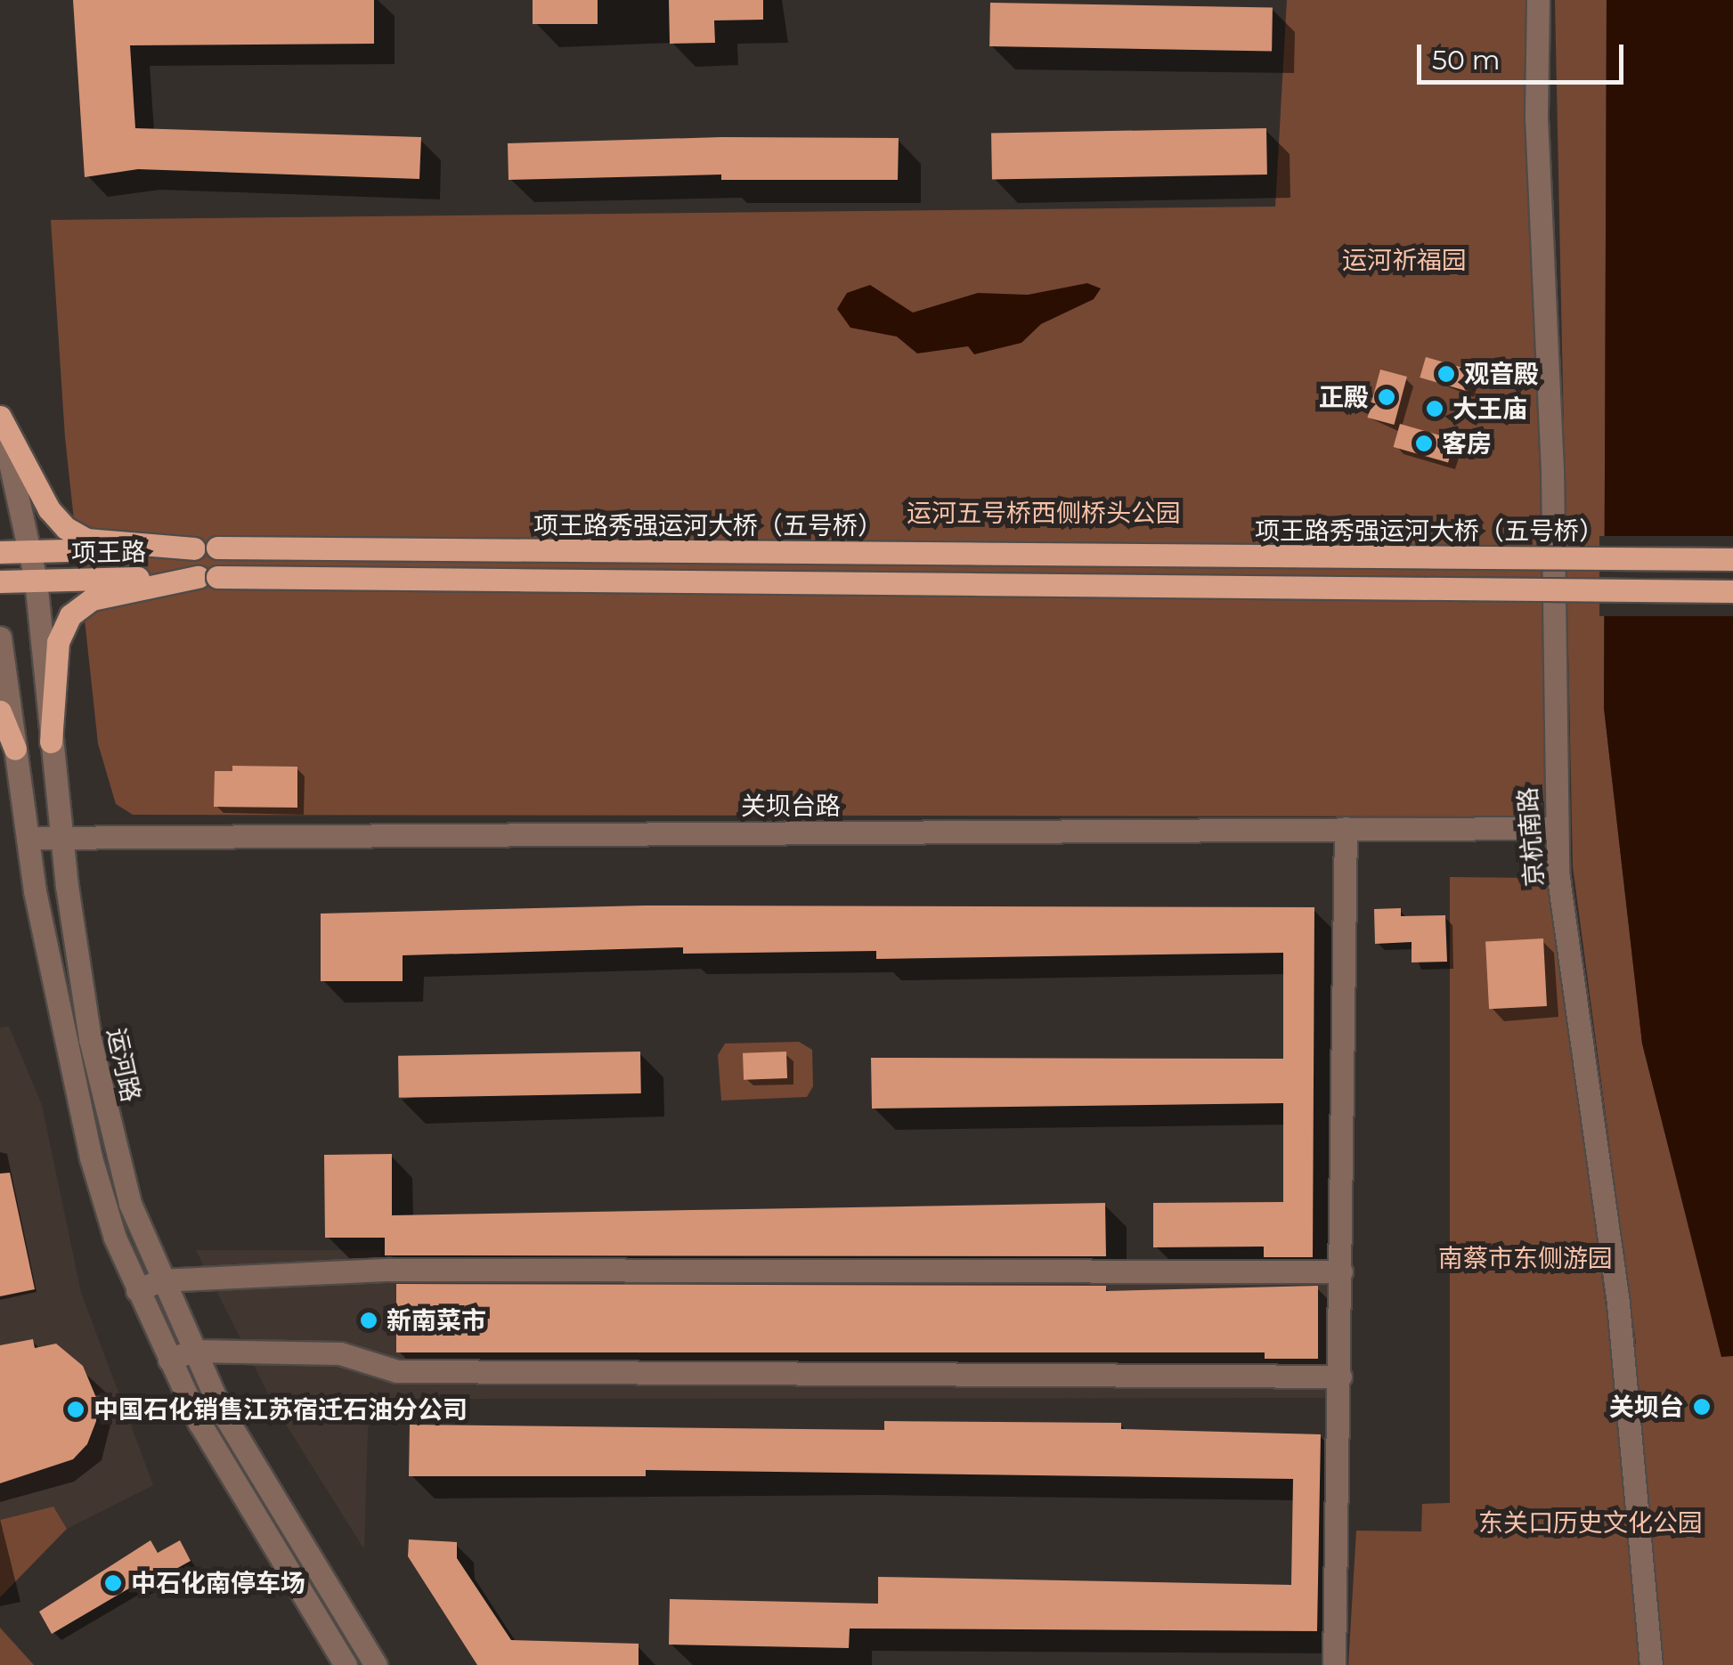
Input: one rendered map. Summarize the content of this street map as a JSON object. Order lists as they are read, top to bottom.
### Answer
{
  "streets": {
    "main road": ["项王路秀强运河大桥（五号桥）", "项王路"],
    "street": ["关坝台路", "京杭南路", "运河路"]
  },
  "crossings": [
    ["项王路秀强运河大桥（五号桥）", "项王路"],
    ["项王路", "运河路"],
    ["关坝台路", "京杭南路"],
    ["关坝台路", "运河路"]
  ],
  "parks": [
    "运河祈福园",
    "运河五号桥西侧桥头公园",
    "南蔡市东侧游园",
    "东关口历史文化公园"
  ],
  "places": [
    "观音殿",
    "正殿",
    "大王庙",
    "客房",
    "新南菜市",
    "关坝台",
    "中国石化销售江苏宿迁石油分公司",
    "中石化南停车场"
  ],
  "scale_bar": "50 m"
}
